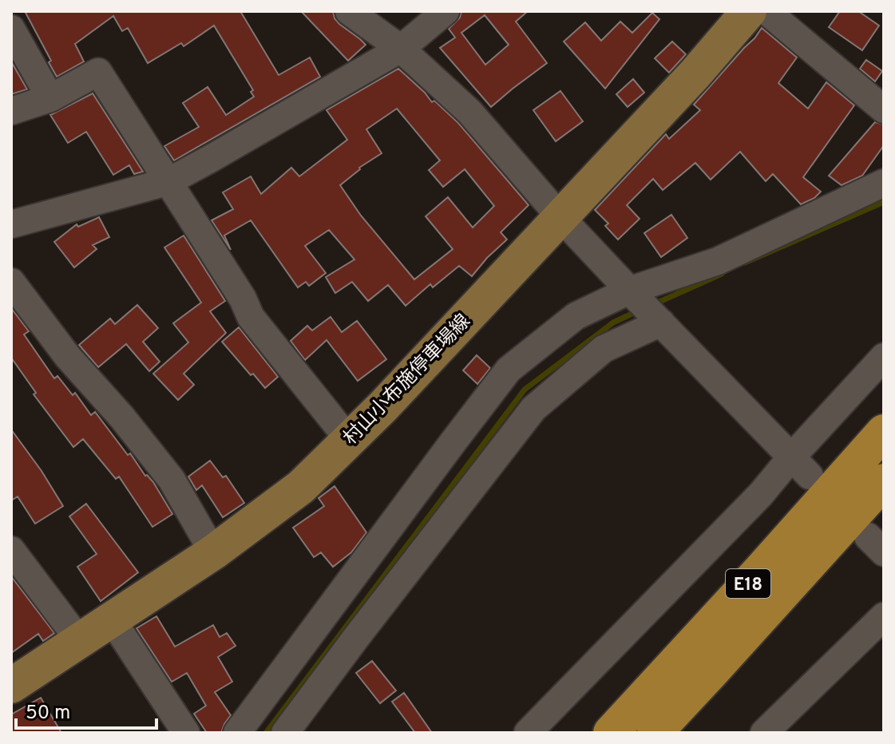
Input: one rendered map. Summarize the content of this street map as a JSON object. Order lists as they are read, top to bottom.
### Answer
{
  "streets": {
    "highway": ["E18"],
    "main road": ["村山小布施停車場線"]
  },
  "scale_bar": "50 m"
}
